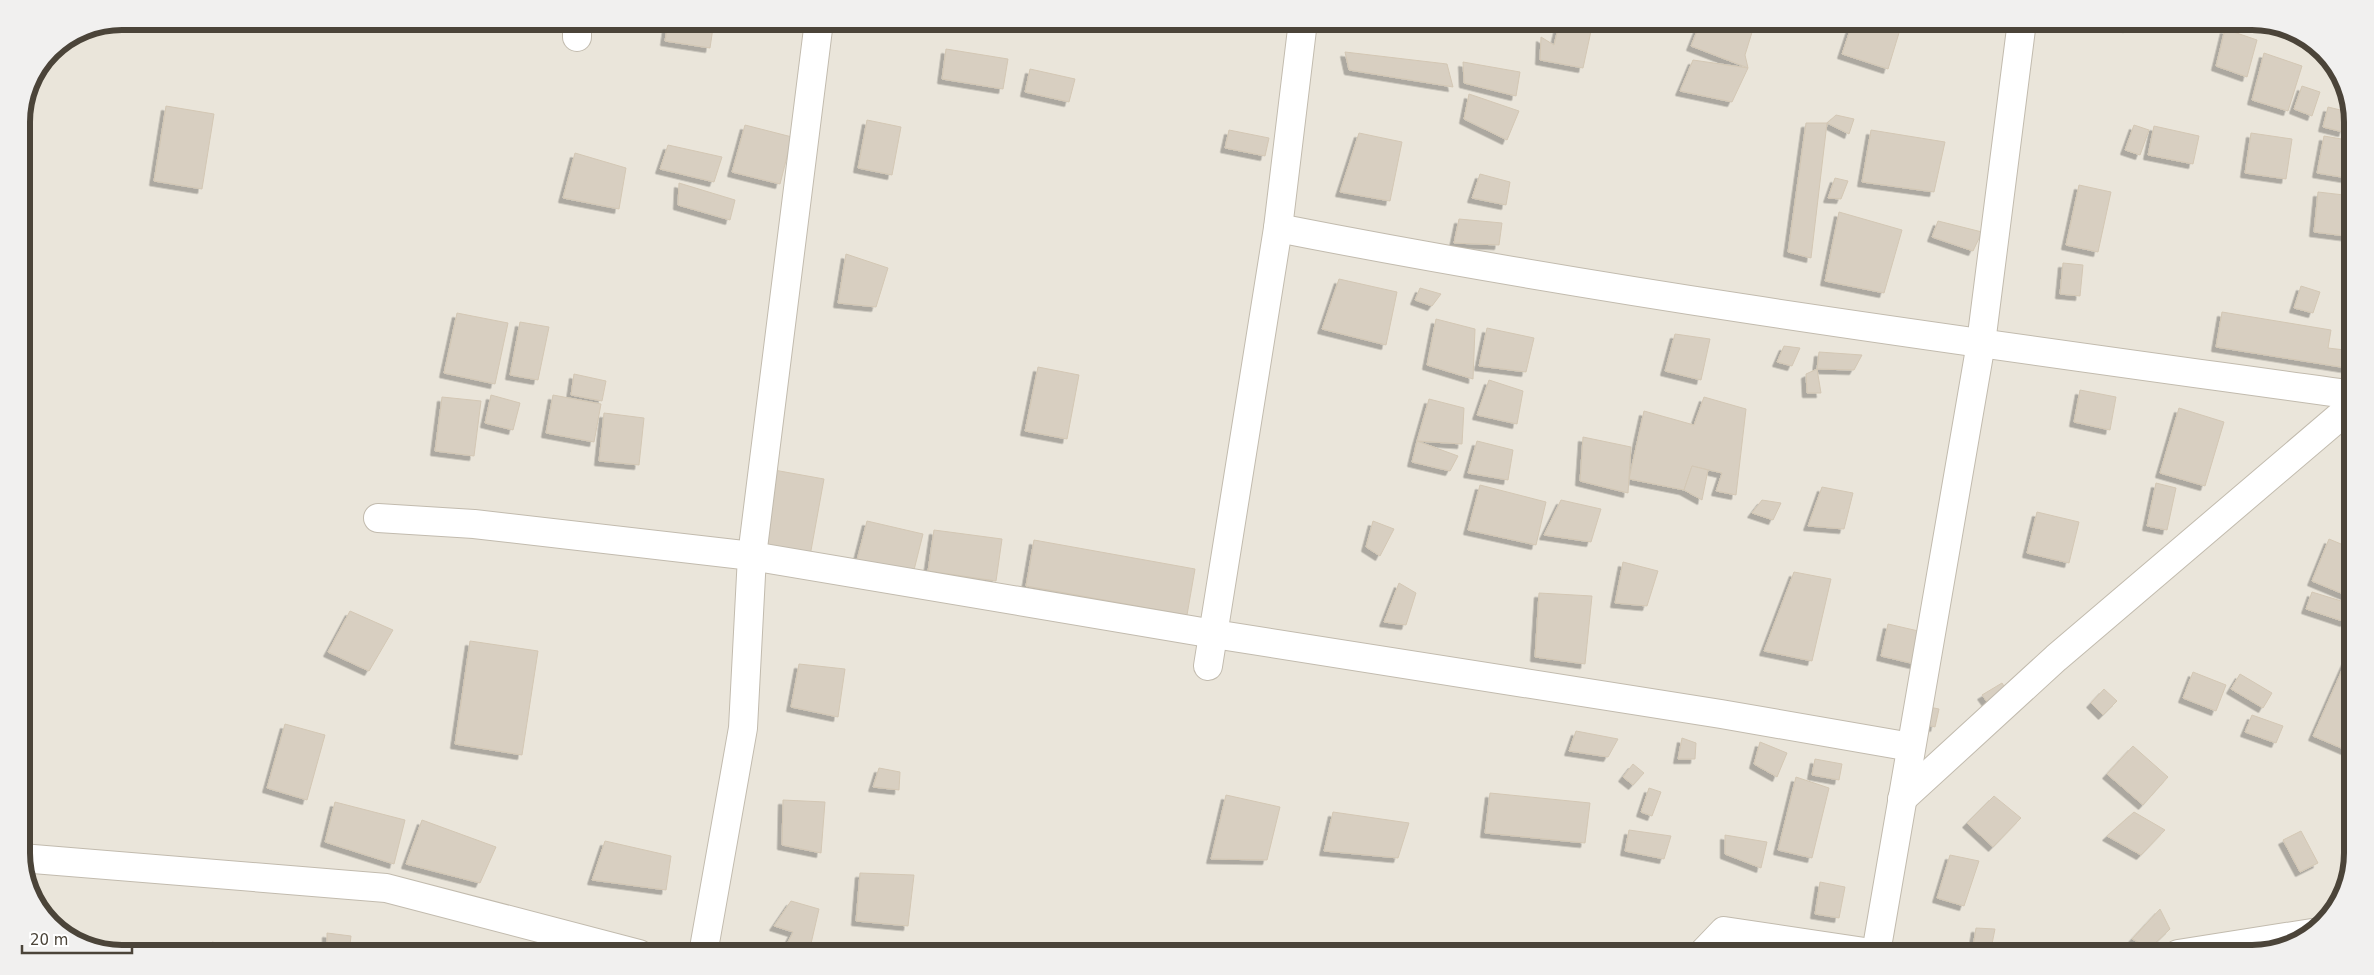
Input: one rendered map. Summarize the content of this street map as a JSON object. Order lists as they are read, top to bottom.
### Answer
{
  "scale_bar": "20 m"
}
